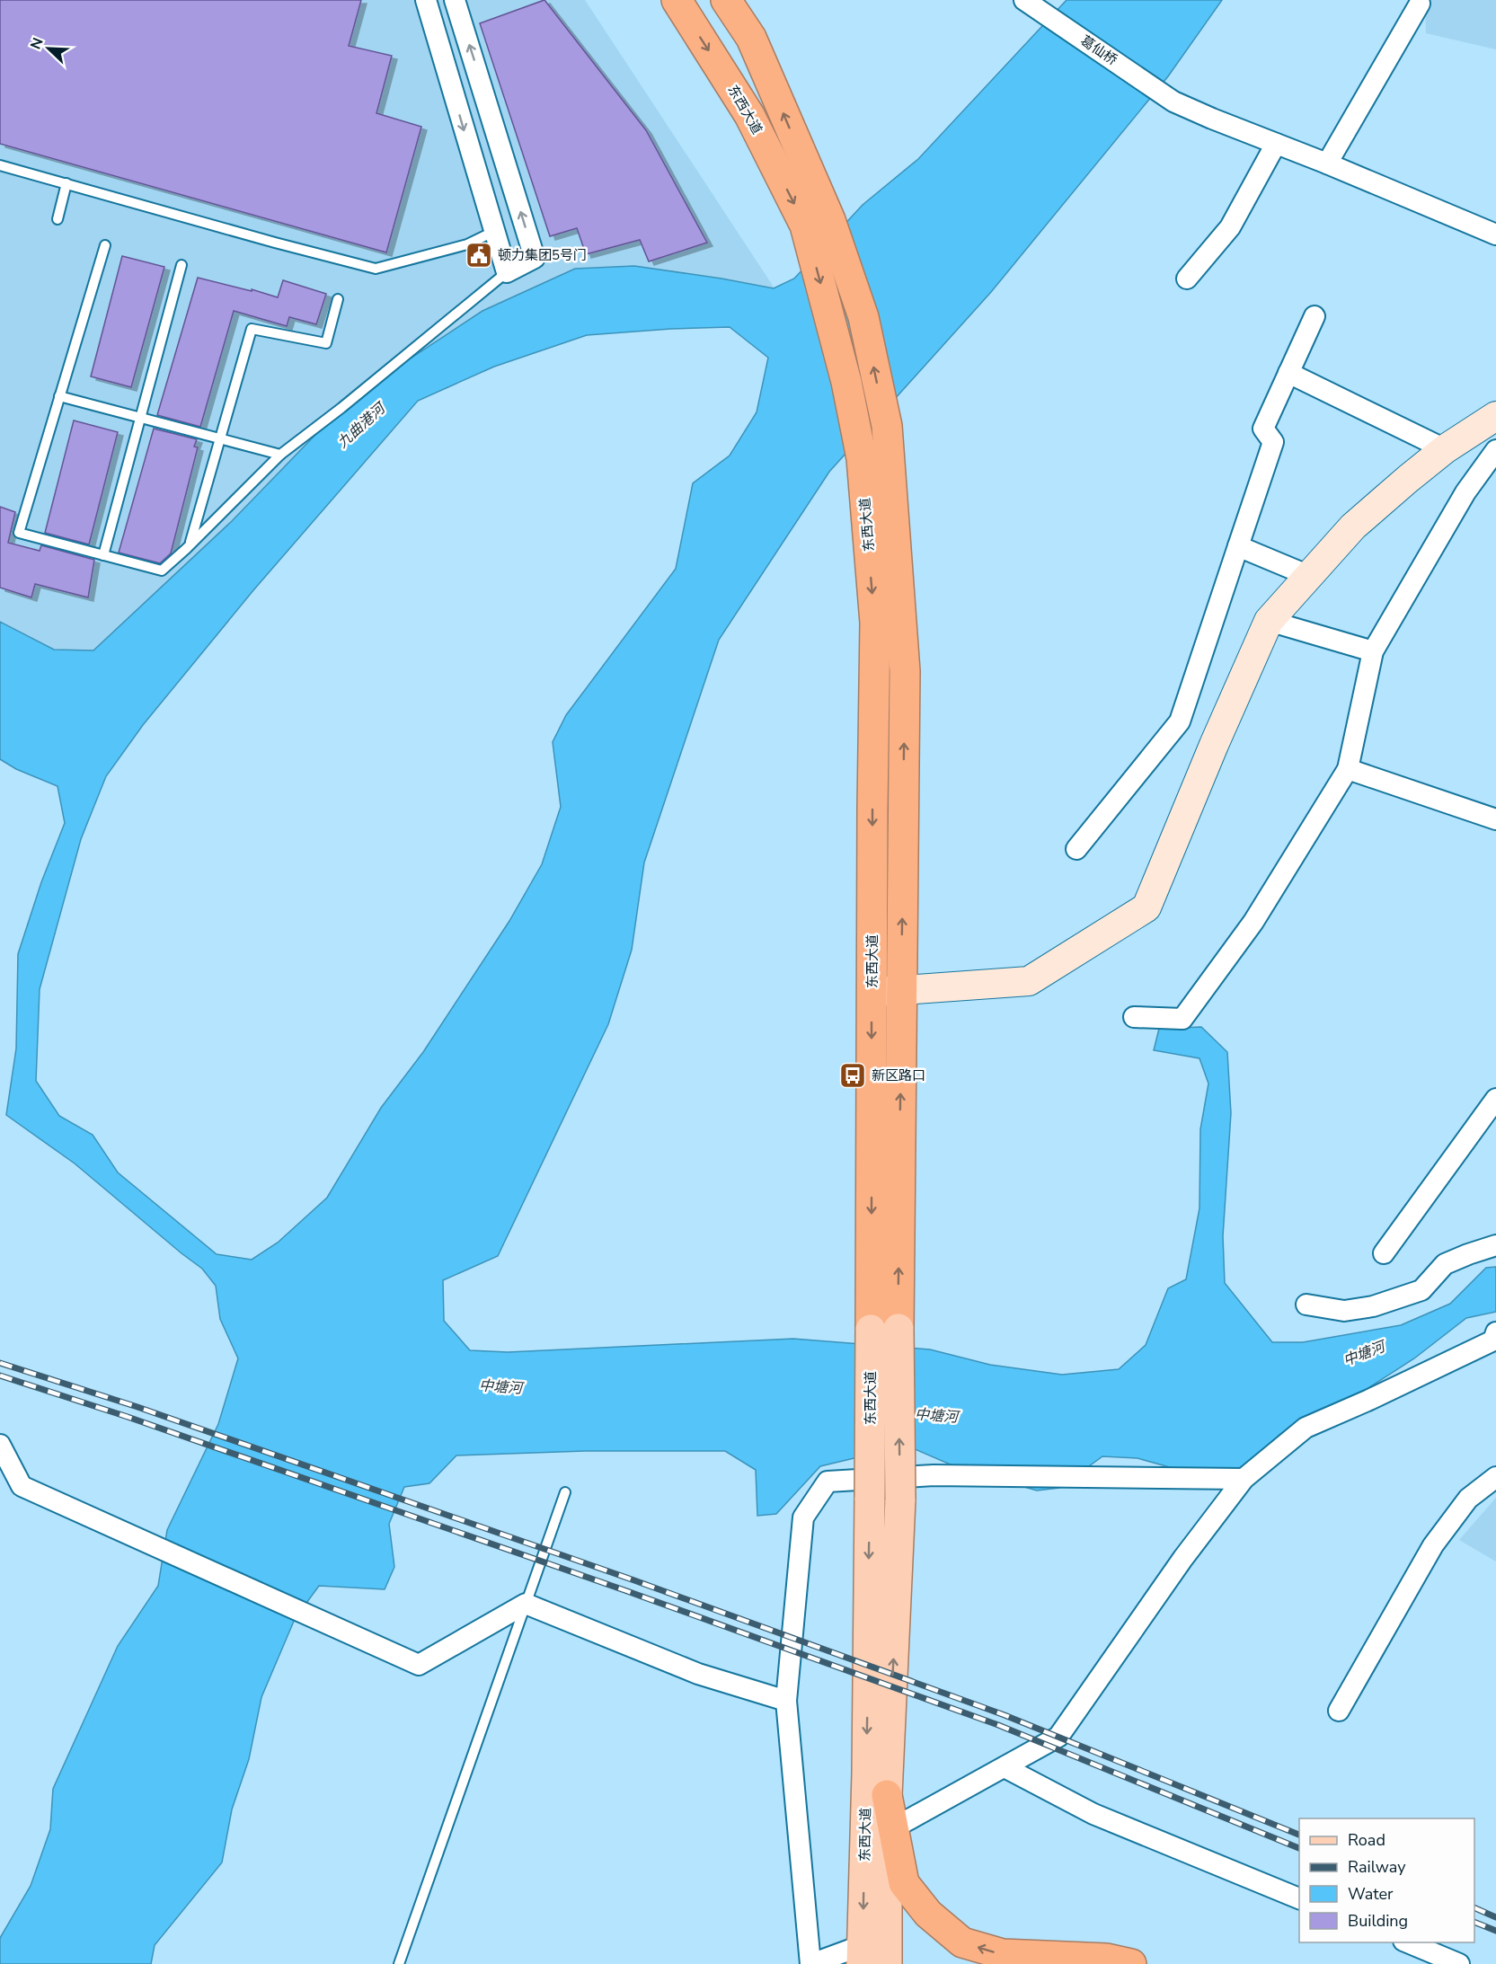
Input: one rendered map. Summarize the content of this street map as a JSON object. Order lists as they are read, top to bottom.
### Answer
{
  "streets": {
    "highway": ["东西大道"],
    "street": ["葛仙桥"]
  },
  "water": ["九曲港河", "中塘河"],
  "places": {
    "public building": ["顿力集团5号门"],
    "bus stop": ["新区路口"]
  },
  "legend": [
    "Road",
    "Railway",
    "Water",
    "Building"
  ],
  "north": "top left"
}
